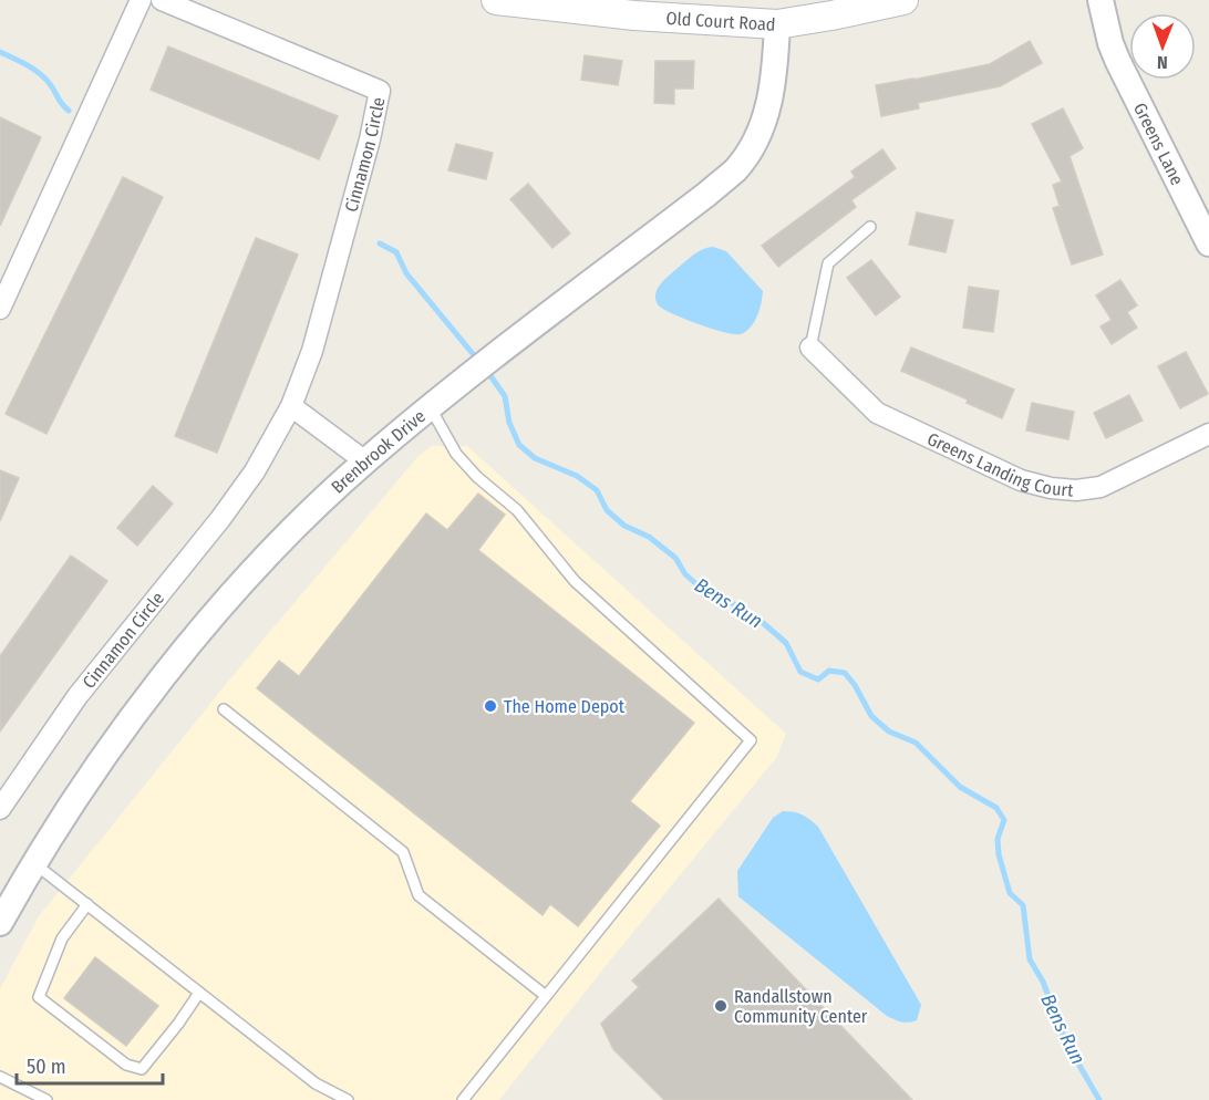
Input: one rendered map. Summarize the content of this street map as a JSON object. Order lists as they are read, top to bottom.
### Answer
{
  "streets": {
    "main road": ["Old Court Road"],
    "street": [
      "Greens Lane",
      "Cinnamon Circle",
      "Brenbrook Drive",
      "Greens Landing Court"
    ]
  },
  "crossings": [
    ["Old Court Road", "Brenbrook Drive"]
  ],
  "water": ["Bens Run"],
  "places": ["The Home Depot", "Randallstown Community Center"],
  "scale_bar": "50 m",
  "north": "bottom"
}
